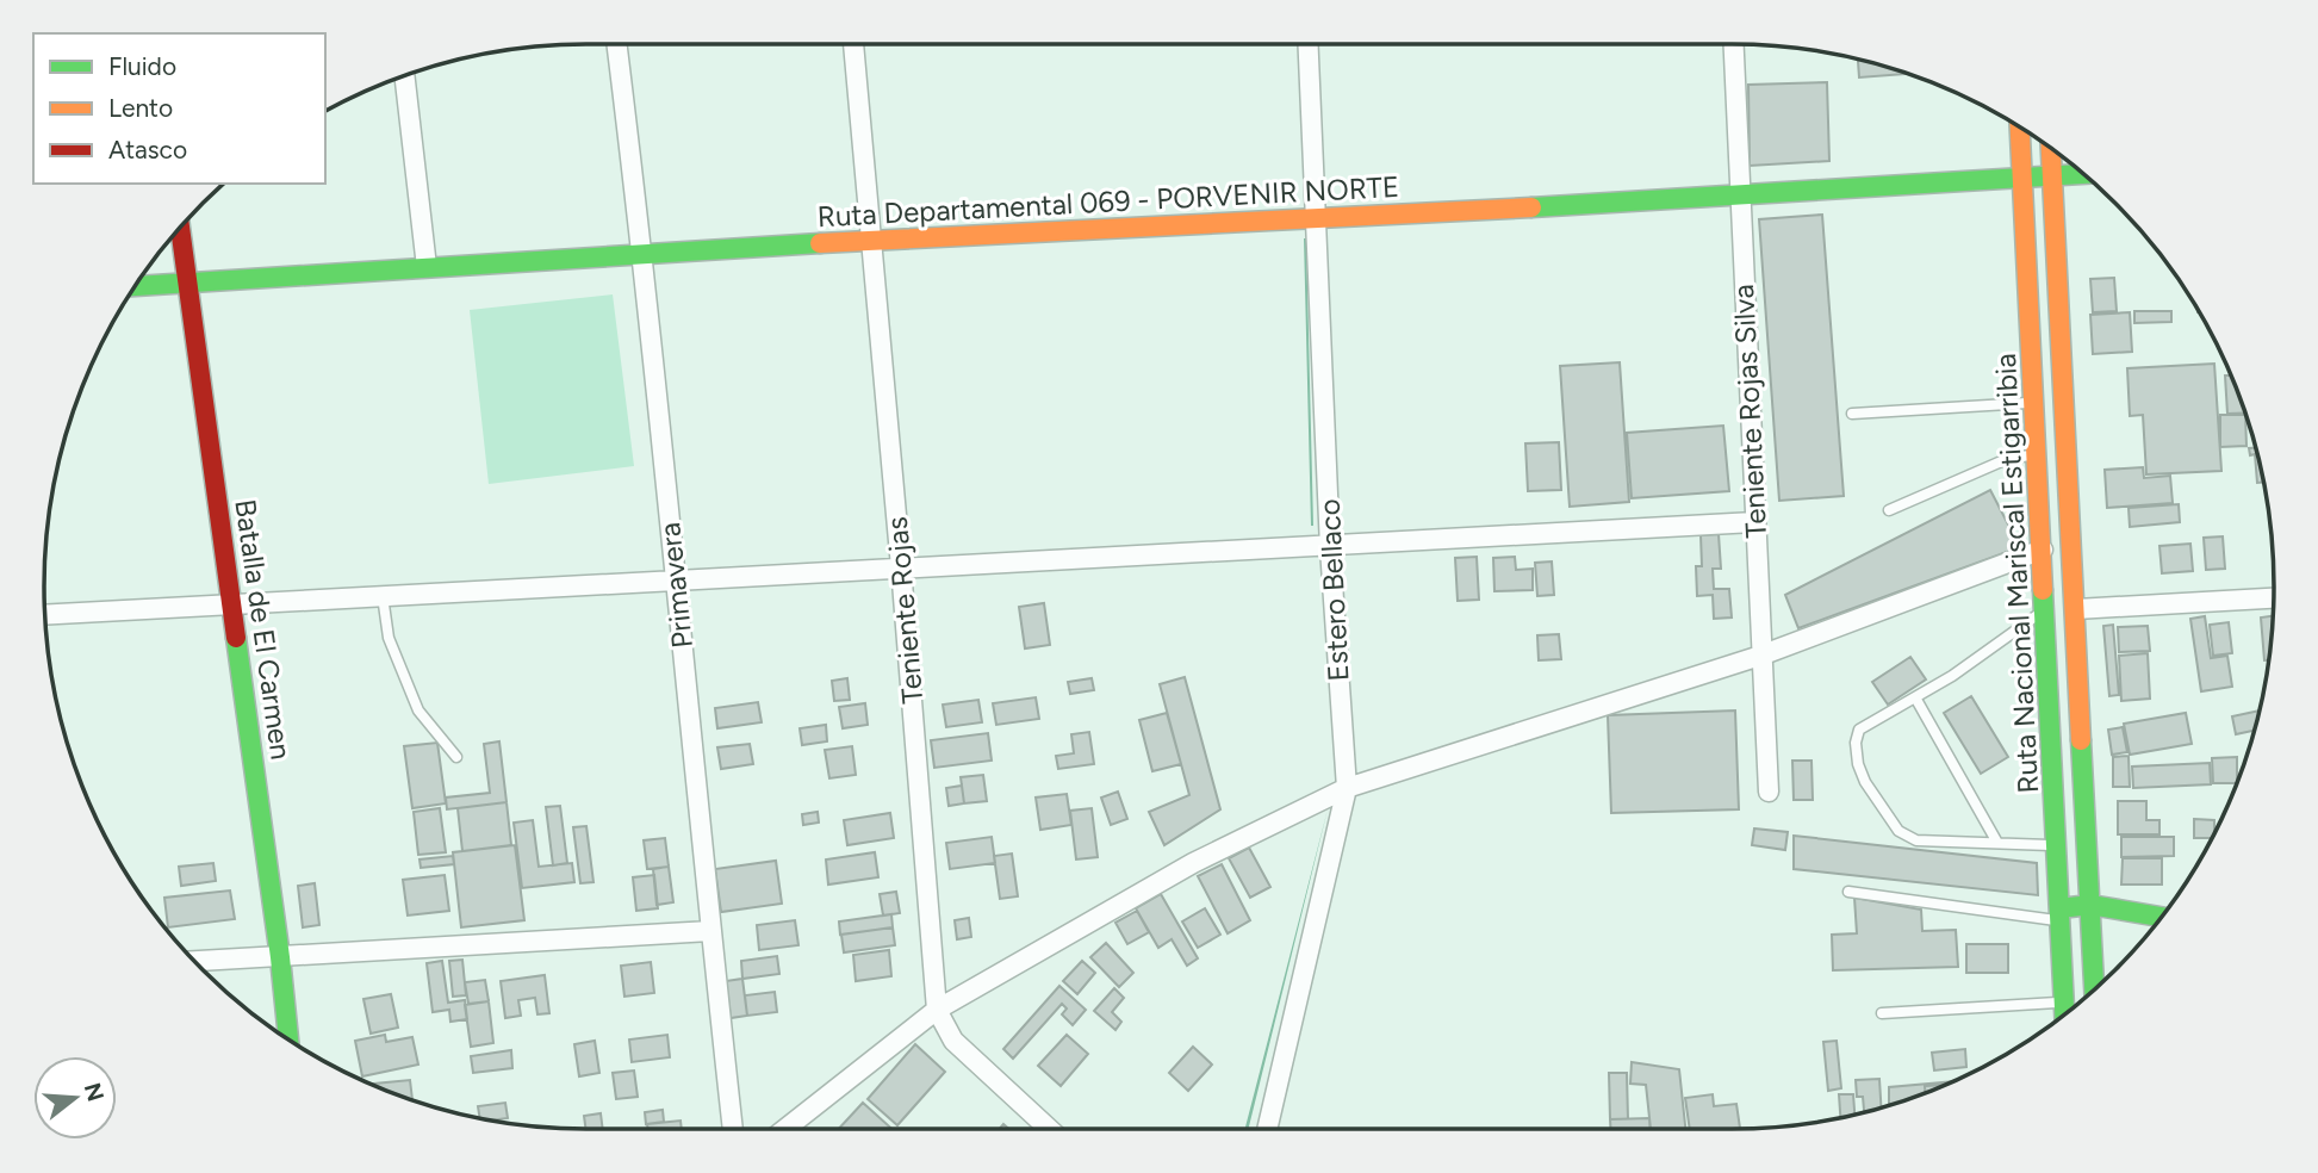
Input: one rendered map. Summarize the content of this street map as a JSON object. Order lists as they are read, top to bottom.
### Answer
{
  "streets": {
    "main road": ["Ruta Departamental 069 - PORVENIR NORTE", "Ruta Nacional Mariscal Estigarribia", "Batalla de El Carmen"],
    "street": [
      "Teniente Rojas Silva",
      "Primavera",
      "Estero Bellaco",
      "Teniente Rojas"
    ]
  },
  "crossings": [
    ["Ruta Departamental 069 - PORVENIR NORTE", "Teniente Rojas Silva"],
    ["Ruta Departamental 069 - PORVENIR NORTE", "Ruta Nacional Mariscal Estigarribia"],
    ["Ruta Departamental 069 - PORVENIR NORTE", "Primavera"],
    ["Ruta Departamental 069 - PORVENIR NORTE", "Estero Bellaco"],
    ["Ruta Departamental 069 - PORVENIR NORTE", "Teniente Rojas"],
    ["Ruta Departamental 069 - PORVENIR NORTE", "Batalla de El Carmen"]
  ],
  "legend": ["Fluido", "Lento", "Atasco"],
  "north": "right"
}
